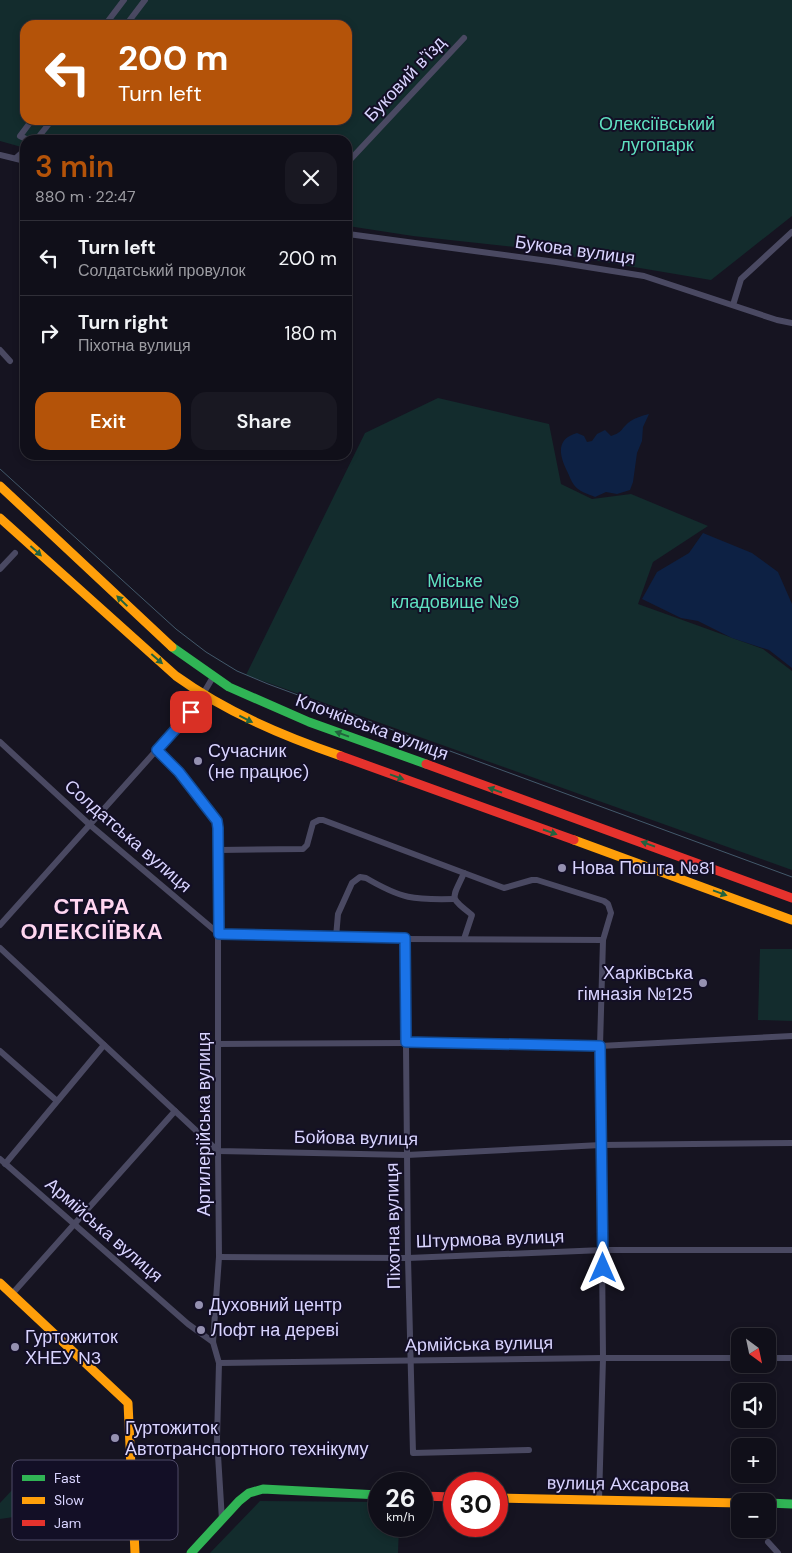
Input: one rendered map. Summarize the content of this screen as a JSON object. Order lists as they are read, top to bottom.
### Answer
{
  "streets": {
    "main road": ["Клочківська вулиця", "вулиця Ахсарова"],
    "street": [
      "Буковий в'їзд",
      "Букова вулиця",
      "Солдатська вулиця",
      "Артилерійська вулиця",
      "Бойова вулиця",
      "Піхотна вулиця",
      "Армійська вулиця",
      "Штурмова вулиця"
    ]
  },
  "crossings": [
    ["Солдатська вулиця", "Артилерійська вулиця"],
    ["Артилерійська вулиця", "Бойова вулиця"],
    ["Артилерійська вулиця", "Армійська вулиця"],
    ["Артилерійська вулиця", "Штурмова вулиця"],
    ["Бойова вулиця", "Піхотна вулиця"],
    ["Піхотна вулиця", "Армійська вулиця"],
    ["Піхотна вулиця", "Штурмова вулиця"]
  ],
  "districts": ["СТАРА ОЛЕКСІЇВКА"],
  "parks": ["Олексіївський лугопарк", "Міське кладовище №9"],
  "places": [
    "Сучасник (не працює)",
    "Нова Пошта №81",
    "Харківська гімназія №125",
    "Духовний центр",
    "Лофт на дереві",
    "Гуртожиток ХНЕУ N3",
    "Гуртожиток Автотранспортного технікуму"
  ],
  "legend": ["Fast", "Slow", "Jam"],
  "north": "bottom right",
  "page": {
    "turn": ["200 m", "Turn left"],
    "heading": ["3 min", "880 m · 22:47"],
    "list": [
      {
        "name": "Turn left",
        "note": "Солдатський провулок",
        "value": "200 m"
      },
      {
        "name": "Turn right",
        "note": "Піхотна вулиця",
        "value": "180 m"
      }
    ],
    "buttons": ["Exit", "Share"],
    "map_buttons": ["+", "−"],
    "speed": "26 km/h",
    "limit": "30"
  }
}
